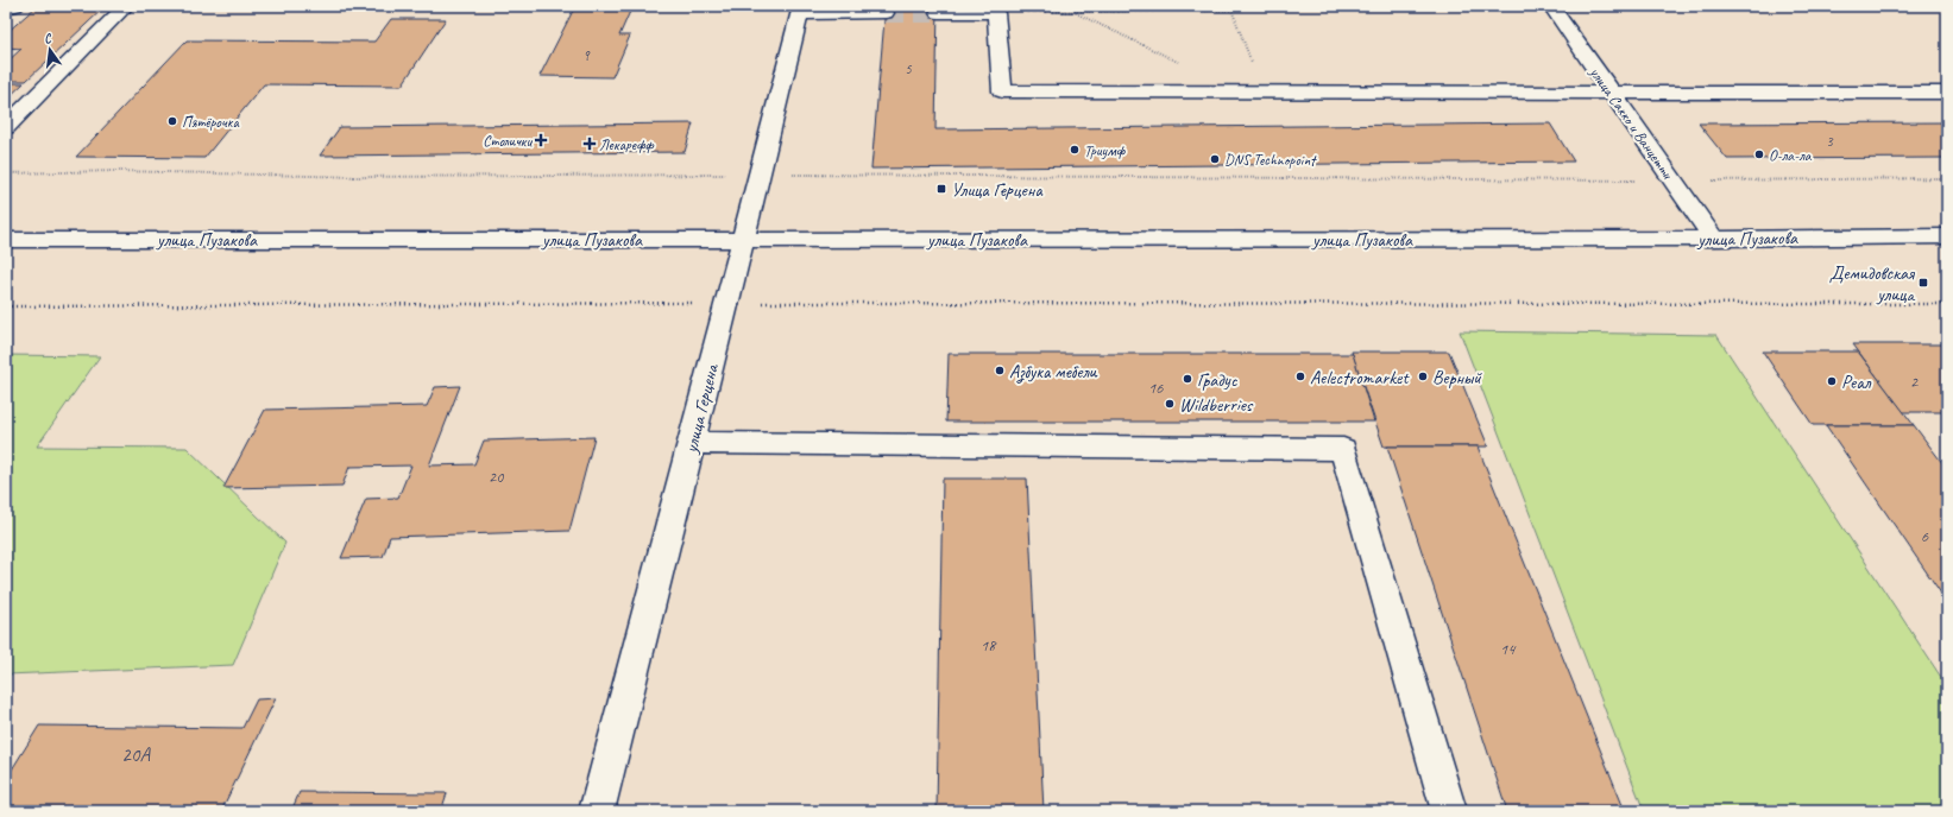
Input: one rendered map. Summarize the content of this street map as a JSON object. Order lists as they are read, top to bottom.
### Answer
{
  "streets": {
    "street": ["улица Сакко и Ванцетти", "улица Пузакова", "улица Герцена"]
  },
  "crossings": [
    ["улица Сакко и Ванцетти", "улица Пузакова"],
    ["улица Пузакова", "улица Герцена"]
  ],
  "places": {
    "other": [
      "Пятёрочка",
      "Триумф",
      "О-ла-ла",
      "DNS Technopoint",
      "Азбука мебели",
      "Aelectromarket",
      "Верный",
      "Градус",
      "Реал",
      "Wildberries"
    ],
    "health": ["Столички", "Лекарефф"],
    "transit": ["Улица Герцена", "Демидовская улица"]
  },
  "house_numbers": [
    "9",
    "5",
    "3",
    "2",
    "16",
    "20",
    "6",
    "18",
    "14",
    "20А"
  ],
  "north": "top"
}
